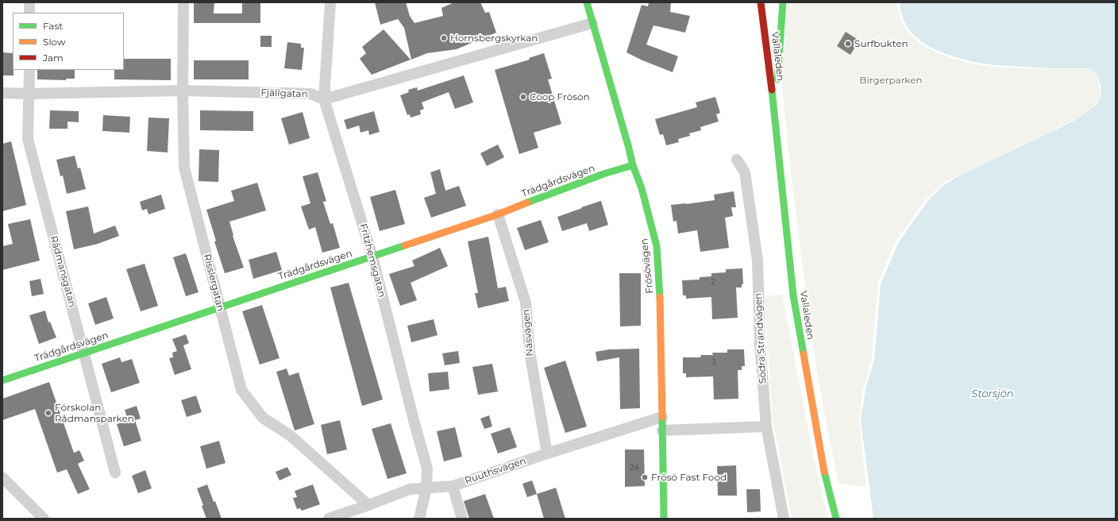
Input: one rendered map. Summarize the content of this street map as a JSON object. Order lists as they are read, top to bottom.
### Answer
{
  "streets": {
    "street": [
      "Vallaleden",
      "Fjällgatan",
      "Trädgårdsvägen",
      "Fritzhemsgatan",
      "Frösövägen",
      "Rådmansgatan",
      "Risslergatan",
      "Näsvägen",
      "Södra Strandvägen",
      "Ruuthsvägen"
    ]
  },
  "crossings": [
    ["Fjällgatan", "Fritzhemsgatan"],
    ["Fjällgatan", "Rådmansgatan"],
    ["Fjällgatan", "Risslergatan"],
    ["Trädgårdsvägen", "Fritzhemsgatan"],
    ["Trädgårdsvägen", "Frösövägen"],
    ["Trädgårdsvägen", "Rådmansgatan"],
    ["Trädgårdsvägen", "Risslergatan"],
    ["Trädgårdsvägen", "Näsvägen"],
    ["Fritzhemsgatan", "Ruuthsvägen"],
    ["Frösövägen", "Ruuthsvägen"],
    ["Risslergatan", "Ruuthsvägen"],
    ["Näsvägen", "Ruuthsvägen"]
  ],
  "water": ["Storsjön"],
  "parks": ["Birgerparken"],
  "places": [
    "Hornsbergskyrkan",
    "Surfbukten",
    "Coop Frösön",
    "Förskolan Rådmansparken",
    "Frösö Fast Food"
  ],
  "house_numbers": ["2", "3", "24"],
  "legend": ["Fast", "Slow", "Jam"]
}
